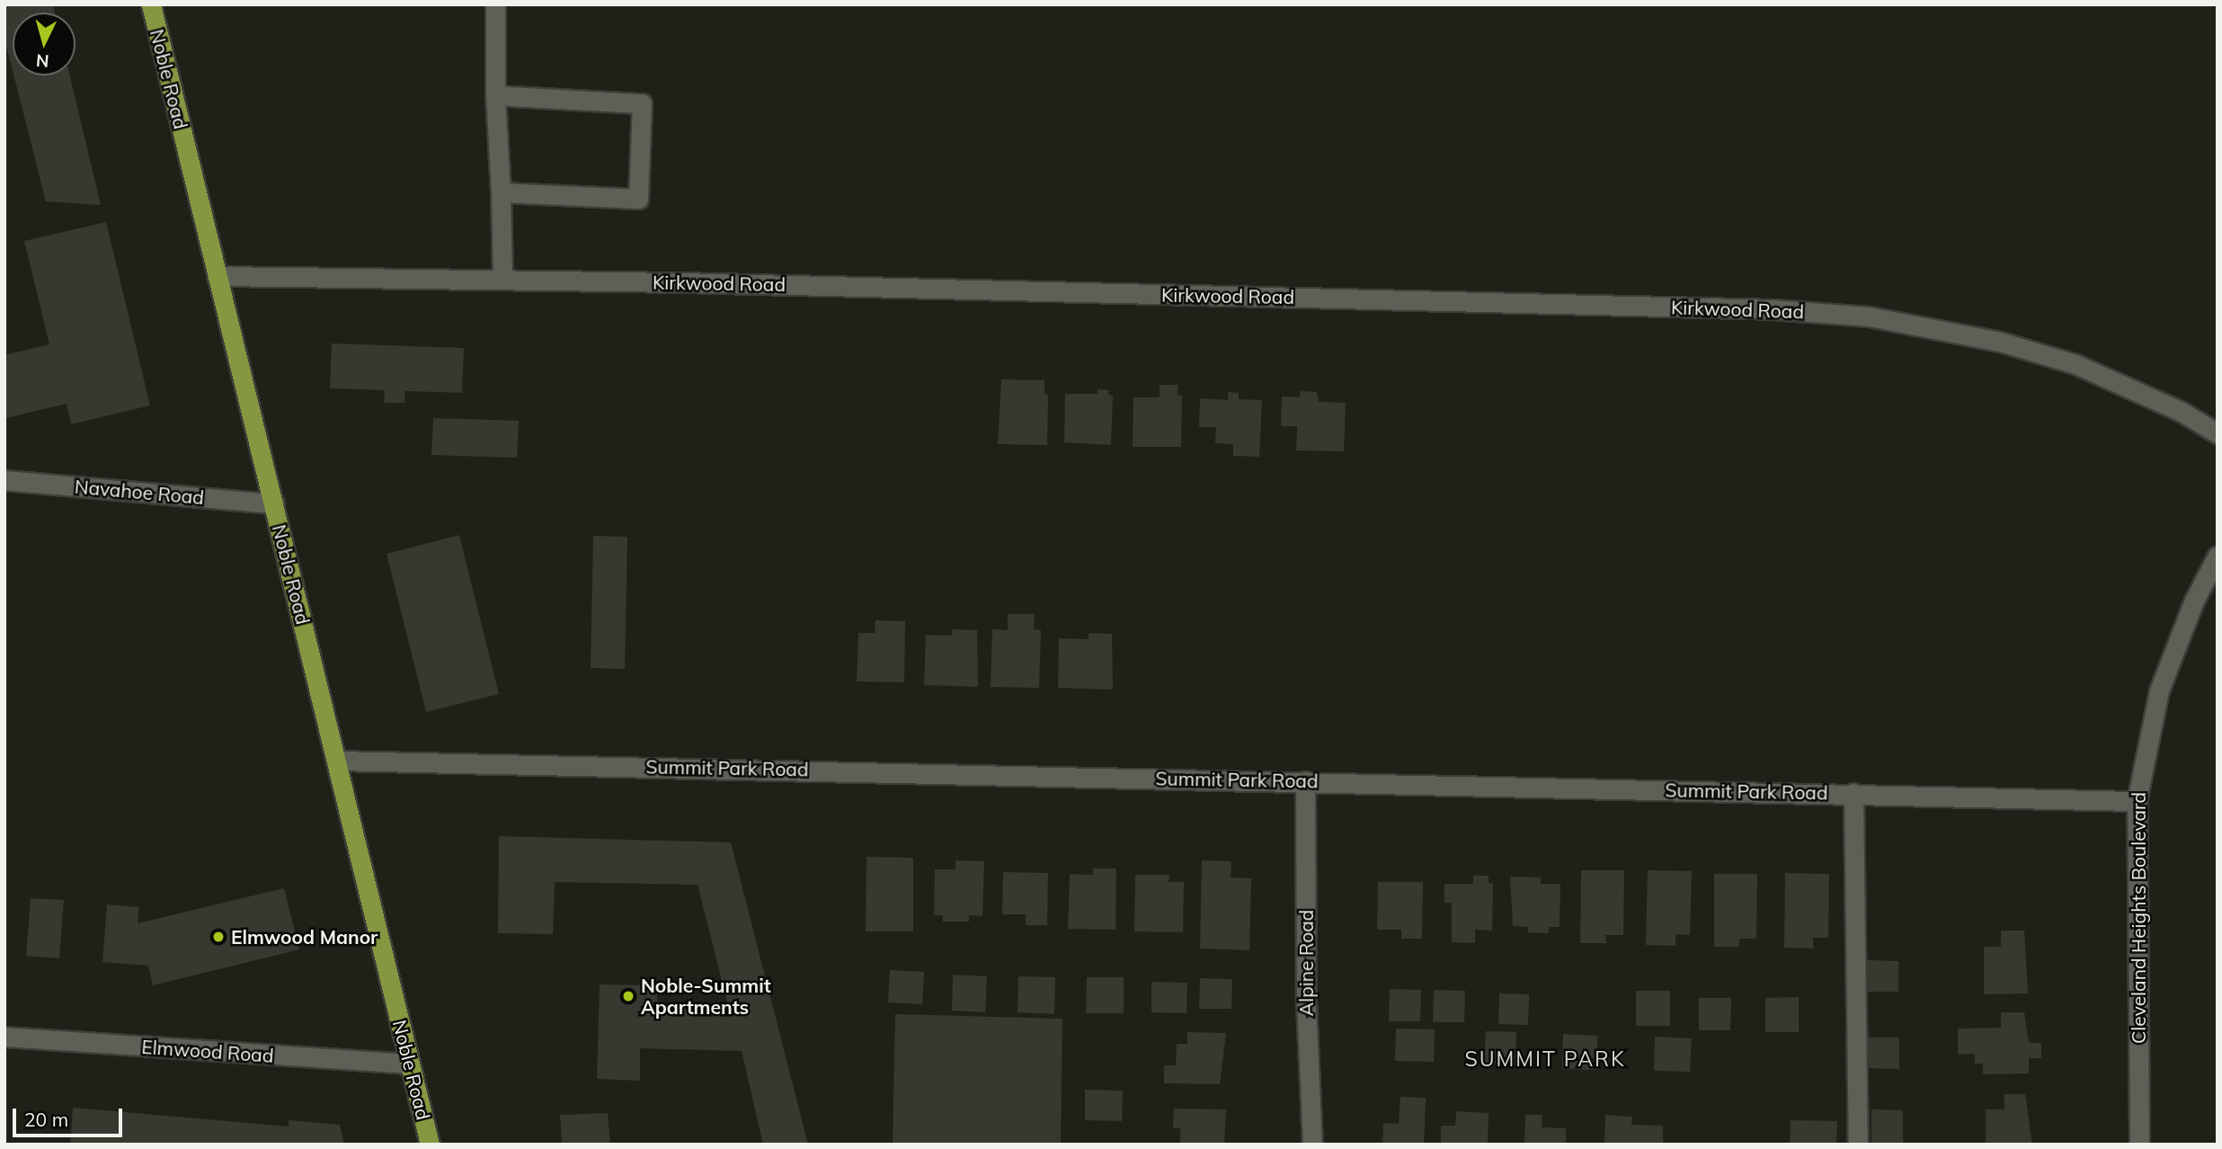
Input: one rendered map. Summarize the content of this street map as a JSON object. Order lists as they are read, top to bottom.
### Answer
{
  "streets": {
    "main road": ["Noble Road"],
    "street": [
      "Kirkwood Road",
      "Navahoe Road",
      "Summit Park Road",
      "Cleveland Heights Boulevard",
      "Alpine Road",
      "Elmwood Road"
    ]
  },
  "crossings": [
    ["Noble Road", "Kirkwood Road"],
    ["Noble Road", "Navahoe Road"],
    ["Noble Road", "Summit Park Road"],
    ["Noble Road", "Elmwood Road"],
    ["Summit Park Road", "Cleveland Heights Boulevard"],
    ["Summit Park Road", "Alpine Road"]
  ],
  "districts": ["SUMMIT PARK"],
  "places": ["Elmwood Manor", "Noble-Summit Apartments"],
  "scale_bar": "20 m",
  "north": "bottom"
}
